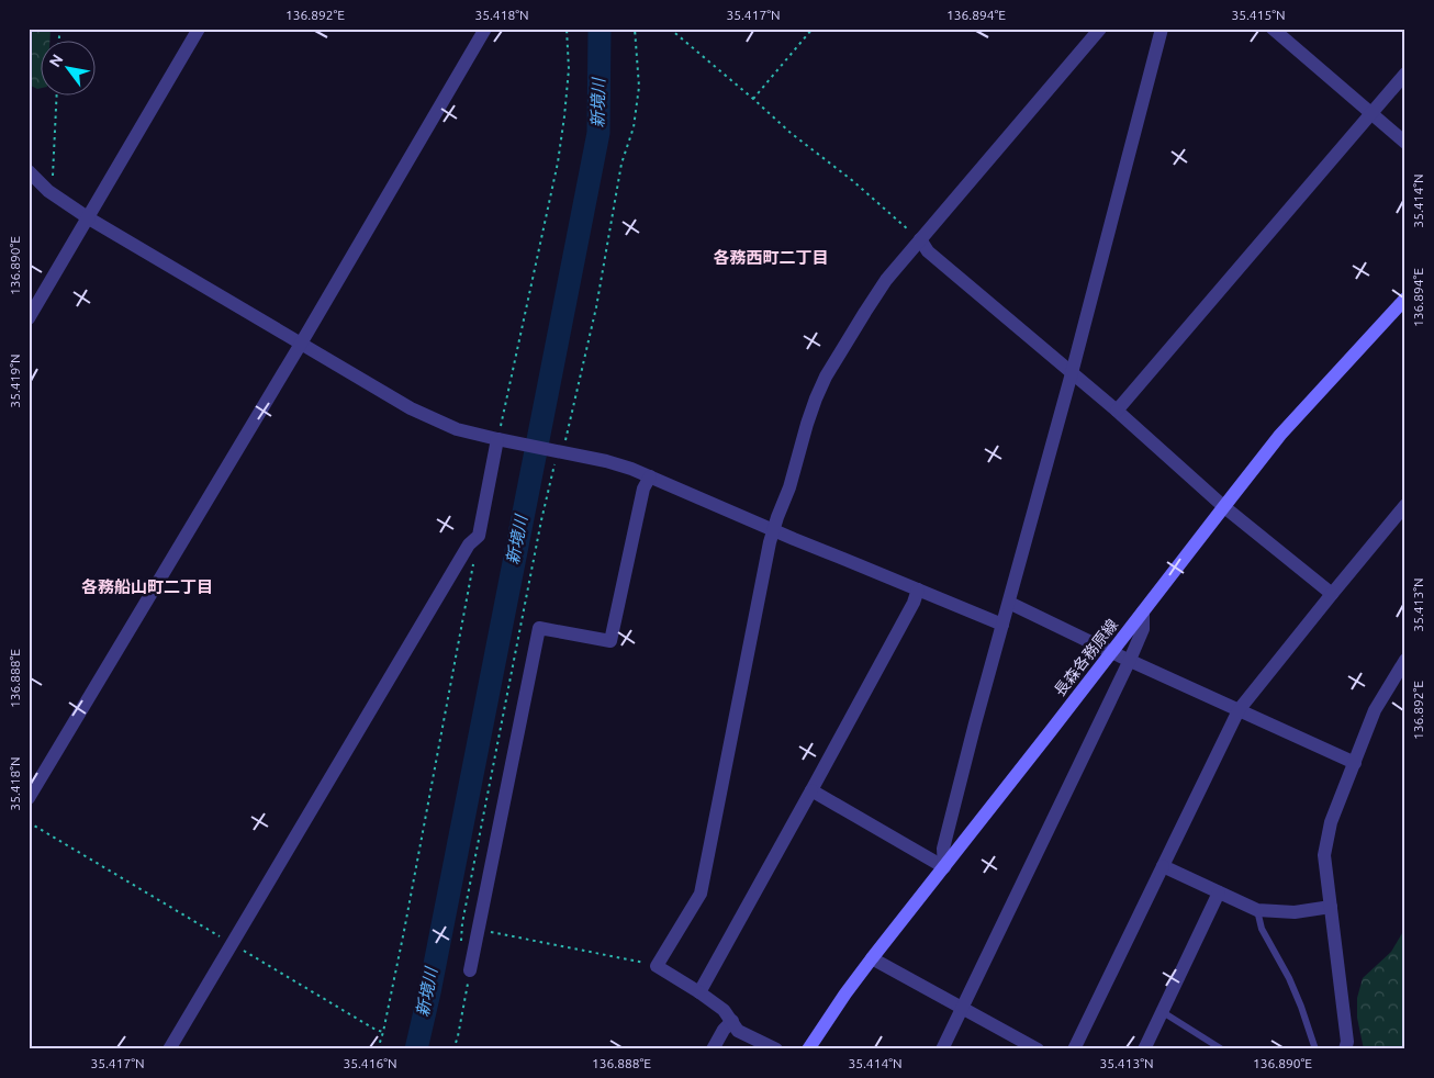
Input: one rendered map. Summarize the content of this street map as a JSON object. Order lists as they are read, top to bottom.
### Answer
{
  "streets": {
    "main road": ["長森各務原線"]
  },
  "districts": ["各務西町二丁目", "各務船山町二丁目"],
  "water": ["新境川"],
  "north": "top left",
  "coordinates": [
    "136.892°E",
    "35.418°N",
    "35.417°N",
    "136.894°E",
    "35.415°N",
    "35.414°N",
    "136.890°E",
    "35.419°N",
    "35.413°N",
    "136.888°E",
    "35.416°N"
  ]
}
